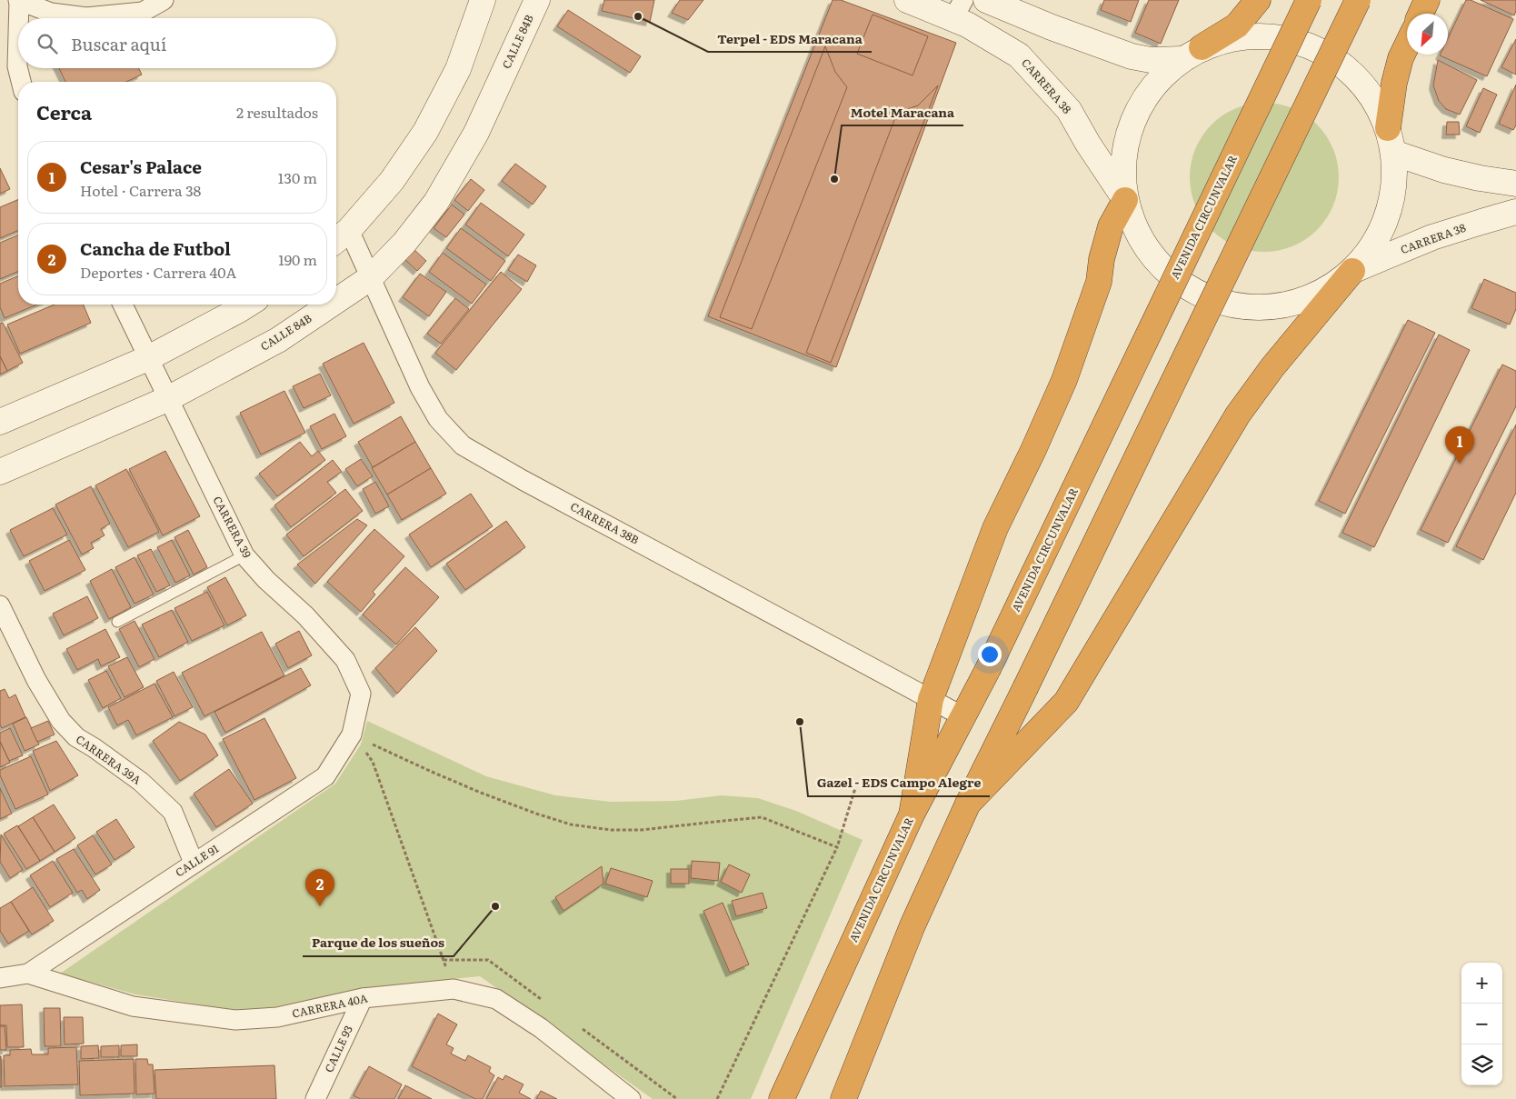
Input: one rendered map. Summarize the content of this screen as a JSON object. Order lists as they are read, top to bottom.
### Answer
{
  "streets": {
    "highway": ["AVENIDA CIRCUNVALAR"],
    "main road": ["CALLE 84B", "CARRERA 38"],
    "street": [
      "CARRERA 38B",
      "CARRERA 39",
      "CARRERA 39A",
      "CALLE 91",
      "CARRERA 40A",
      "CALLE 93"
    ]
  },
  "crossings": [
    ["CALLE 84B", "CARRERA 38B"],
    ["CALLE 84B", "CARRERA 39"],
    ["AVENIDA CIRCUNVALAR", "CARRERA 38B"],
    ["CARRERA 39", "CALLE 91"],
    ["CARRERA 39A", "CALLE 91"],
    ["CALLE 91", "CARRERA 40A"],
    ["CARRERA 40A", "CALLE 93"]
  ],
  "places": [
    "Terpel - EDS Maracana",
    "Motel Maracana",
    "Gazel - EDS Campo Alegre",
    "Parque de los sueños"
  ],
  "north": "bottom left",
  "page": {
    "search": "Buscar aquí",
    "heading": ["Cerca", "2 resultados"],
    "list": [
      {
        "mark": "1",
        "name": "Cesar's Palace",
        "note": "Hotel · Carrera 38",
        "value": "130 m"
      },
      {
        "mark": "2",
        "name": "Cancha de Futbol",
        "note": "Deportes · Carrera 40A",
        "value": "190 m"
      }
    ],
    "pins": ["1", "2"],
    "map_buttons": ["+", "−"]
  }
}
